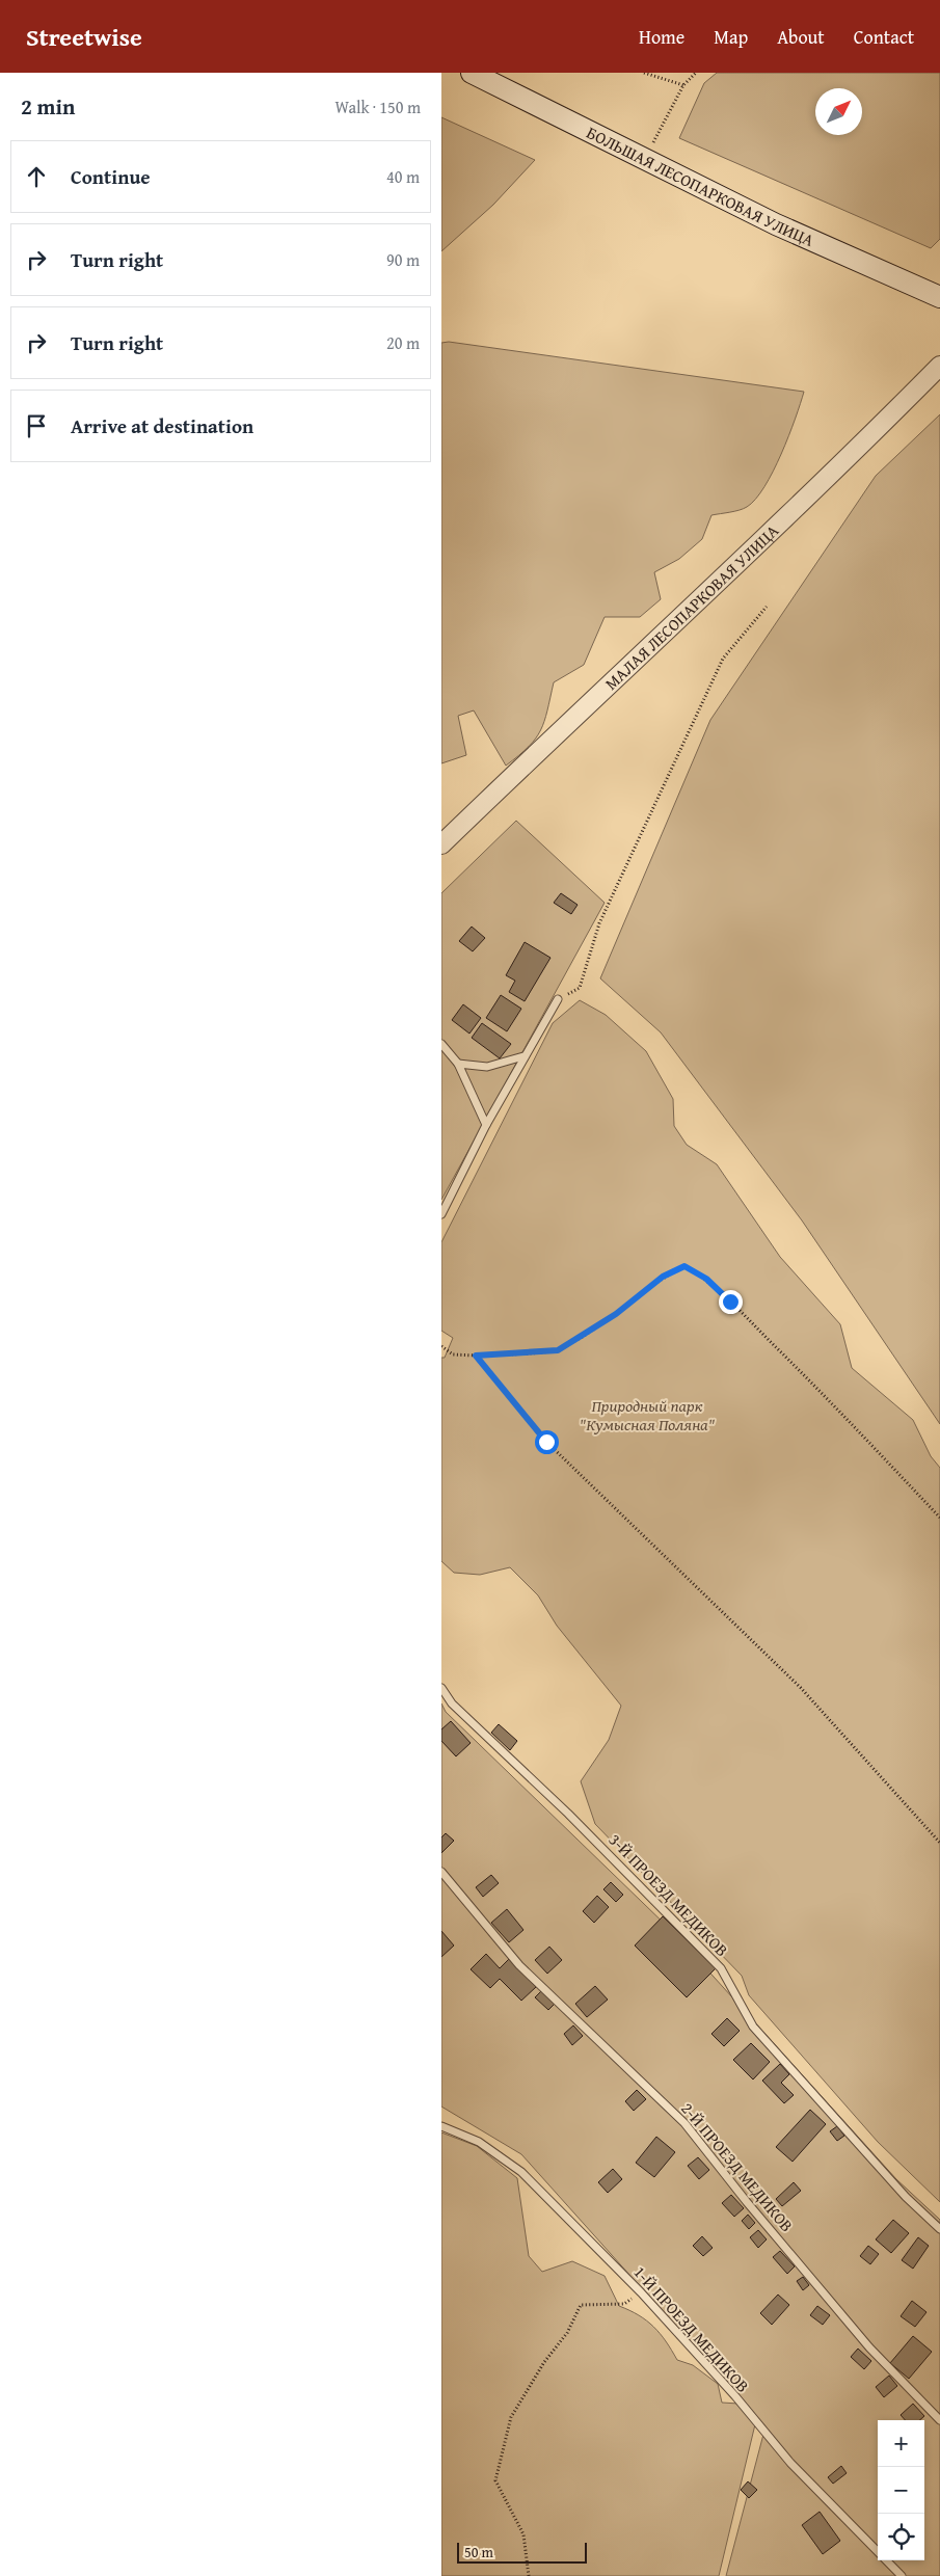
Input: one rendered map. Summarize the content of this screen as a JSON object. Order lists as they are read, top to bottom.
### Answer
{
  "streets": {
    "main road": ["БОЛЬШАЯ ЛЕСОПАРКОВАЯ УЛИЦА"],
    "street": ["МАЛАЯ ЛЕСОПАРКОВАЯ УЛИЦА"],
    "lane": ["3-Й ПРОЕЗД МЕДИКОВ", "2-Й ПРОЕЗД МЕДИКОВ", "1-Й ПРОЕЗД МЕДИКОВ"]
  },
  "parks": ["Природный парк \"Кумысная Поляна\""],
  "scale_bar": "50 m",
  "north": "top right",
  "page": {
    "header": "Streetwise",
    "nav": [
      "Home",
      "Map",
      "About",
      "Contact"
    ],
    "heading": ["2 min", "Walk · 150 m"],
    "list": [
      ["Continue", "40 m"],
      ["Turn right", "90 m"],
      ["Turn right", "20 m"],
      "Arrive at destination"
    ],
    "map_buttons": ["+", "−"],
    "scale": "50 m"
  }
}
